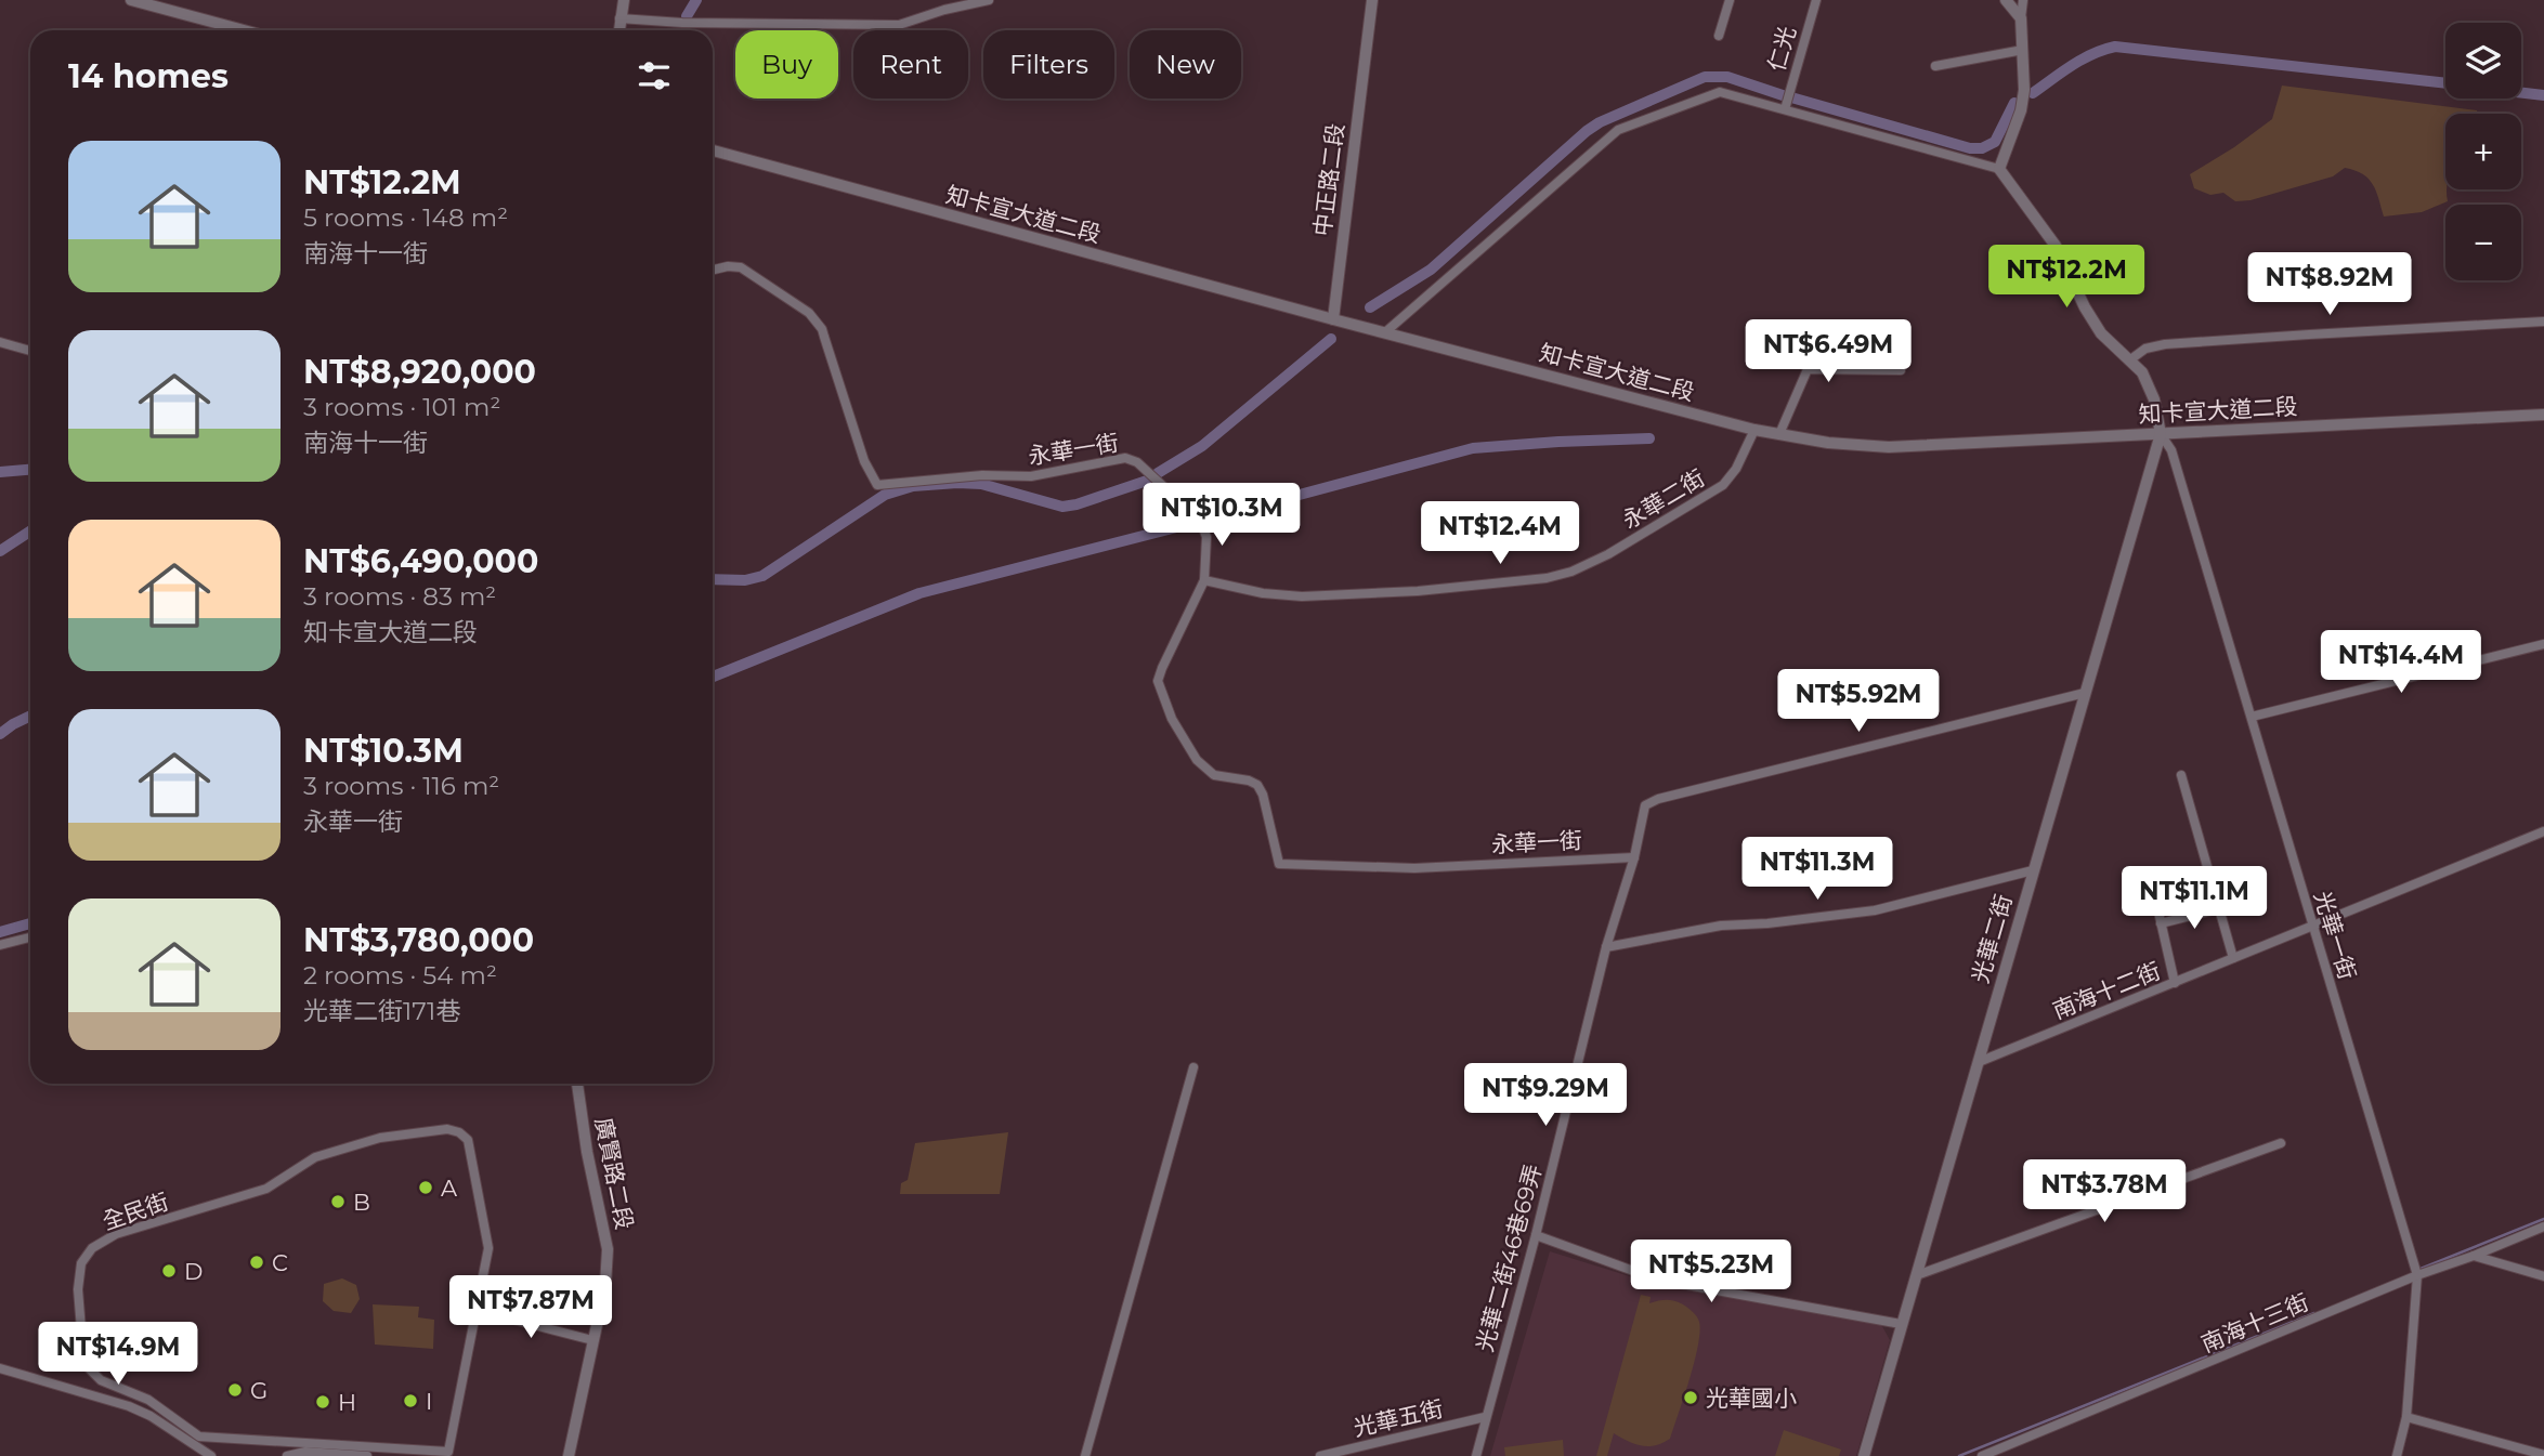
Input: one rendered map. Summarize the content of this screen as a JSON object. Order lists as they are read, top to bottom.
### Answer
{
  "streets": {
    "street": [
      "仁光",
      "中正路二段",
      "知卡宣大道二段",
      "永華一街",
      "永華二街",
      "光華一街",
      "光華二街",
      "南海十二街",
      "廣賢路二段",
      "全民街",
      "光華二街46巷69弄",
      "南海十三街",
      "光華五街"
    ]
  },
  "crossings": [
    ["中正路二段", "知卡宣大道二段"],
    ["知卡宣大道二段", "永華二街"],
    ["知卡宣大道二段", "光華一街"],
    ["知卡宣大道二段", "光華二街"],
    ["永華一街", "永華二街"],
    ["永華一街", "光華二街46巷69弄"],
    ["光華一街", "光華二街"],
    ["光華一街", "南海十二街"],
    ["光華一街", "南海十三街"],
    ["光華二街", "南海十二街"],
    ["光華二街", "光華二街46巷69弄"],
    ["光華二街46巷69弄", "光華五街"]
  ],
  "places": [
    "A",
    "B",
    "C",
    "D",
    "G",
    "光華國小",
    "I",
    "H"
  ],
  "page": {
    "map_buttons": ["+", "−"],
    "chip": [
      "Buy",
      "Rent",
      "Filters",
      "New"
    ],
    "heading": "14 homes",
    "list": [
      {
        "name": "NT$12.2M",
        "note": "5 rooms · 148 m² · 南海十一街"
      },
      {
        "name": "NT$8,920,000",
        "note": "3 rooms · 101 m² · 南海十一街"
      },
      {
        "name": "NT$6,490,000",
        "note": "3 rooms · 83 m² · 知卡宣大道二段"
      },
      {
        "name": "NT$10.3M",
        "note": "3 rooms · 116 m² · 永華一街"
      },
      {
        "name": "NT$3,780,000",
        "note": "2 rooms · 54 m² · 光華二街171巷"
      }
    ],
    "price": [
      "NT$12.2M",
      "NT$8.92M",
      "NT$6.49M",
      "NT$10.3M",
      "NT$12.4M",
      "NT$14.4M",
      "NT$5.92M",
      "NT$11.3M",
      "NT$11.1M",
      "NT$9.29M",
      "NT$3.78M",
      "NT$5.23M",
      "NT$7.87M",
      "NT$14.9M"
    ]
  }
}
